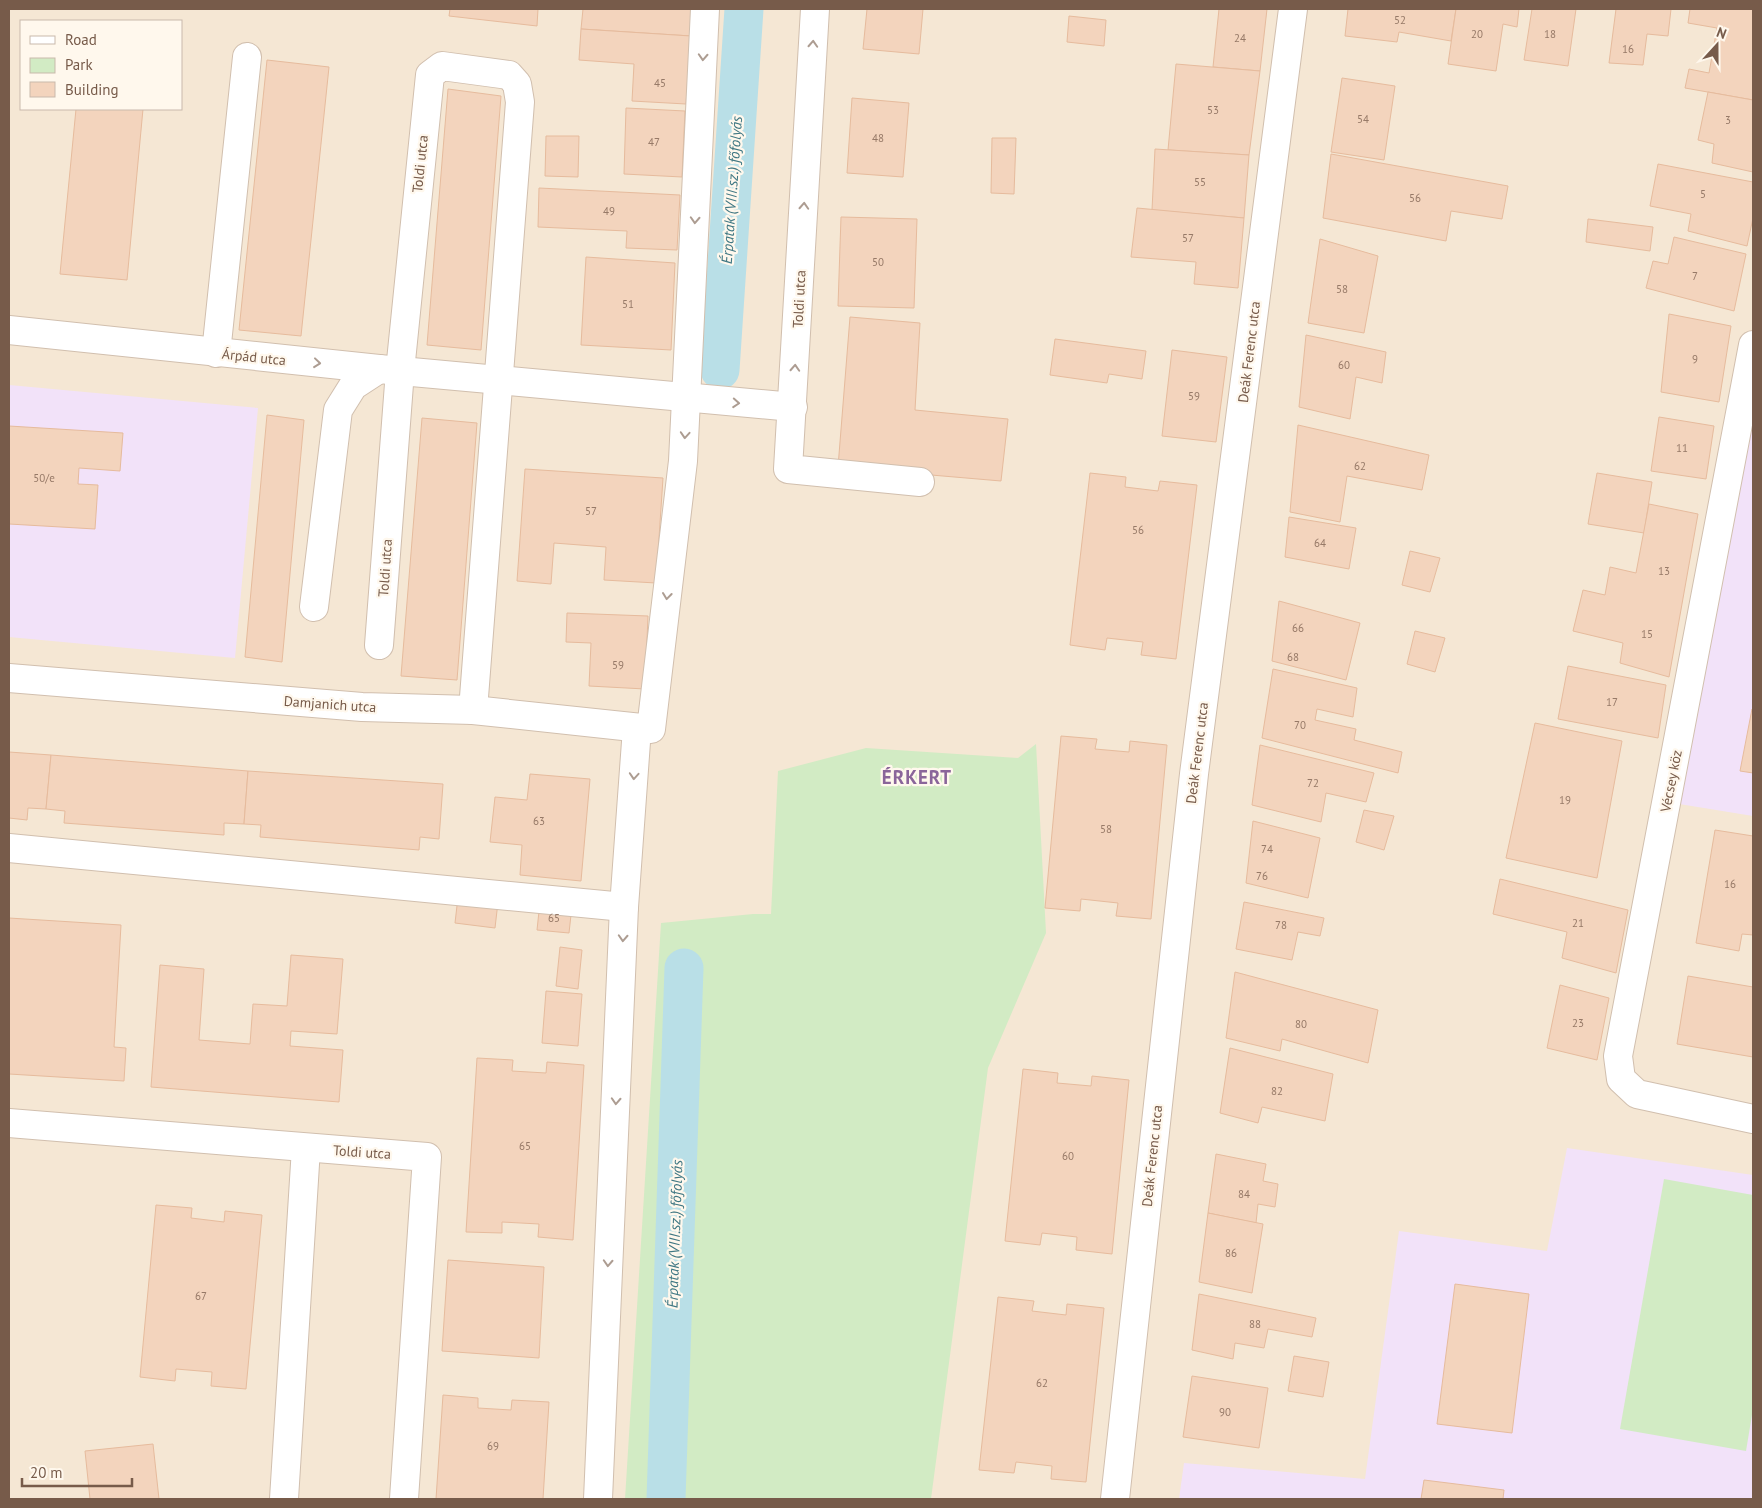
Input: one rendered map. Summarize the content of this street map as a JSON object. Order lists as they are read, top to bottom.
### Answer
{
  "streets": {
    "street": [
      "Toldi utca",
      "Deák Ferenc utca",
      "Árpád utca",
      "Damjanich utca",
      "Vécsey köz"
    ]
  },
  "crossings": [
    ["Toldi utca", "Árpád utca"],
    ["Toldi utca", "Damjanich utca"]
  ],
  "one_way": ["Árpád utca"],
  "districts": ["ÉRKERT"],
  "water": ["Érpatak (VIII.sz.) főfolyás"],
  "house_numbers": [
    "52",
    "20",
    "18",
    "24",
    "16",
    "45",
    "53",
    "54",
    "3",
    "48",
    "47",
    "55",
    "5",
    "56",
    "49",
    "57",
    "50",
    "7",
    "58",
    "51",
    "9",
    "60",
    "59",
    "11",
    "62",
    "50/e",
    "57",
    "56",
    "64",
    "13",
    "66",
    "15",
    "68",
    "59",
    "17",
    "70",
    "72",
    "19",
    "63",
    "58",
    "74",
    "76",
    "16",
    "65",
    "21",
    "78",
    "23",
    "80",
    "82",
    "65",
    "60",
    "84",
    "86",
    "67",
    "88",
    "62",
    "90",
    "69"
  ],
  "legend": ["Road", "Park", "Building"],
  "scale_bar": "20 m",
  "north": "top"
}
